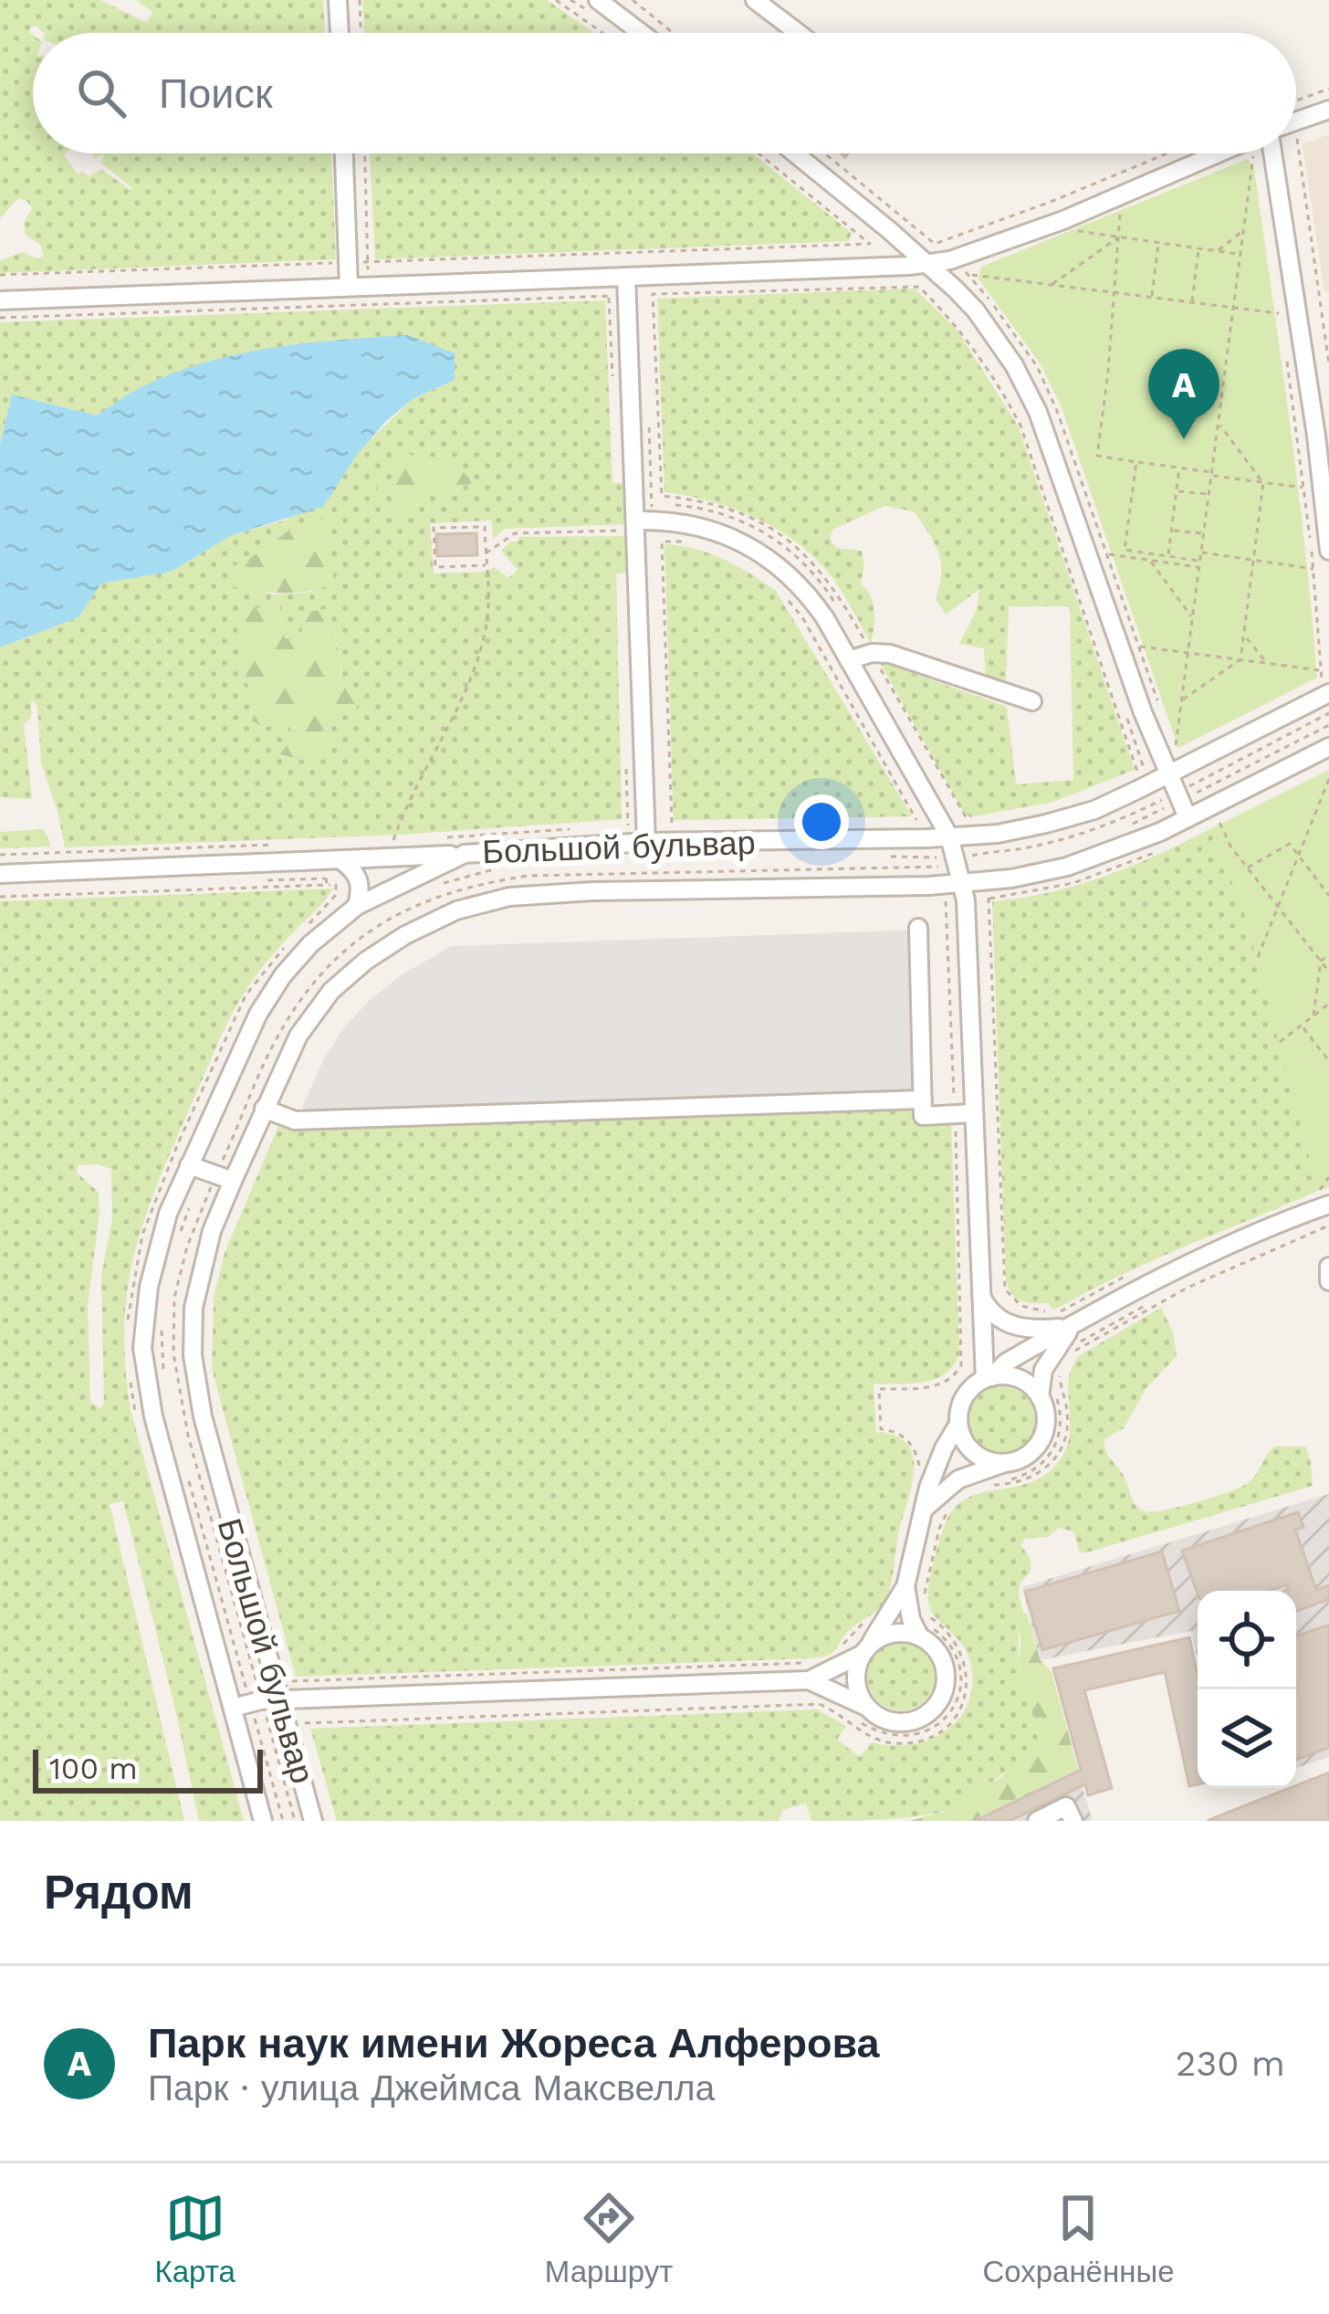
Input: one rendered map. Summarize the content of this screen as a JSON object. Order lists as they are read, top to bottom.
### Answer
{
  "streets": {
    "street": ["Большой бульвар"]
  },
  "scale_bar": "100 m",
  "page": {
    "search": "Поиск",
    "pins": "A",
    "scale": "100 m",
    "heading": "Рядом",
    "list": [
      {
        "mark": "A",
        "name": "Парк наук имени Жореса Алферова",
        "note": "Парк · улица Джеймса Максвелла",
        "value": "230 m"
      }
    ],
    "nav": ["Карта", "Маршрут", "Сохранённые"]
  }
}
